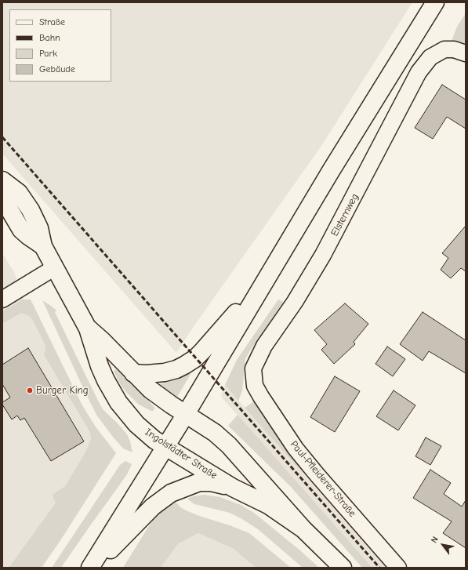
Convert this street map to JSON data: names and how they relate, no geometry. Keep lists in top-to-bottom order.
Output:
{
  "streets": {
    "street": ["Elsternweg", "Ingolstädter Straße", "Paul-Pfleiderer-Straße"]
  },
  "crossings": [
    ["Elsternweg", "Paul-Pfleiderer-Straße"]
  ],
  "places": ["Burger King"],
  "legend": [
    "Straße",
    "Bahn",
    "Park",
    "Gebäude"
  ],
  "north": "top left"
}
